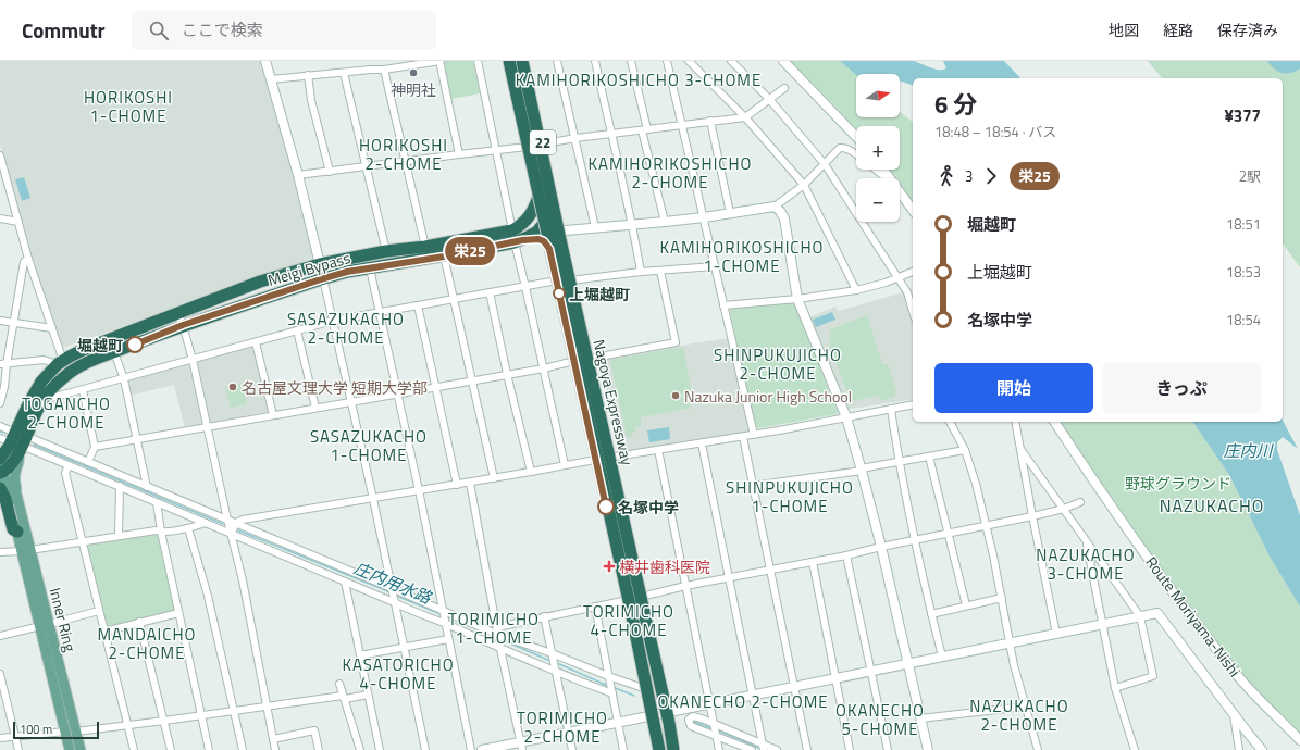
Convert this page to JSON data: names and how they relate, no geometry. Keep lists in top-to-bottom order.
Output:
{
  "streets": {
    "highway": ["22", "Meigi Bypass", "Nagoya Expressway"],
    "main road": ["Inner Ring"],
    "street": ["Route Moriyama-Nishi"]
  },
  "crossings": [
    ["22", "Meigi Bypass"],
    ["22", "Nagoya Expressway"]
  ],
  "districts": [
    "KAMIHORIKOSHICHO 3-CHOME",
    "HORIKOSHI 1-CHOME",
    "HORIKOSHI 2-CHOME",
    "KAMIHORIKOSHICHO 2-CHOME",
    "KAMIHORIKOSHICHO 1-CHOME",
    "SASAZUKACHO 2-CHOME",
    "SHINPUKUJICHO 2-CHOME",
    "TOGANCHO 2-CHOME",
    "SASAZUKACHO 1-CHOME",
    "SHINPUKUJICHO 1-CHOME",
    "NAZUKACHO",
    "NAZUKACHO 3-CHOME",
    "TORIMICHO 4-CHOME",
    "TORIMICHO 1-CHOME",
    "MANDAICHO 2-CHOME",
    "KASATORICHO 4-CHOME",
    "OKANECHO 2-CHOME",
    "NAZUKACHO 2-CHOME",
    "OKANECHO 5-CHOME",
    "TORIMICHO 2-CHOME"
  ],
  "water": ["庄内川", "庄内用水路"],
  "parks": ["野球グラウンド"],
  "places": {
    "other": [
      "神明社",
      "上堀越町",
      "堀越町",
      "名古屋文理大学 短期大学部",
      "Nazuka Junior High School",
      "名塚中学"
    ],
    "health": ["横井歯科医院"]
  },
  "lines": ["bus line 栄25"],
  "scale_bar": "100 m",
  "north": "right",
  "page": {
    "header": "Commutr",
    "search": "ここで検索",
    "nav": ["地図", "経路", "保存済み"],
    "on_map": "栄25",
    "map_buttons": ["+", "−"],
    "heading": ["6 分", "18:48 – 18:54 · バス", "¥377"],
    "legs": ["3", "栄25", "2駅"],
    "list": [
      {
        "name": "堀越町",
        "value": "18:51"
      },
      {
        "name": "上堀越町",
        "value": "18:53"
      },
      {
        "name": "名塚中学",
        "value": "18:54"
      }
    ],
    "buttons": ["開始", "きっぷ"],
    "scale": "100 m"
  }
}
